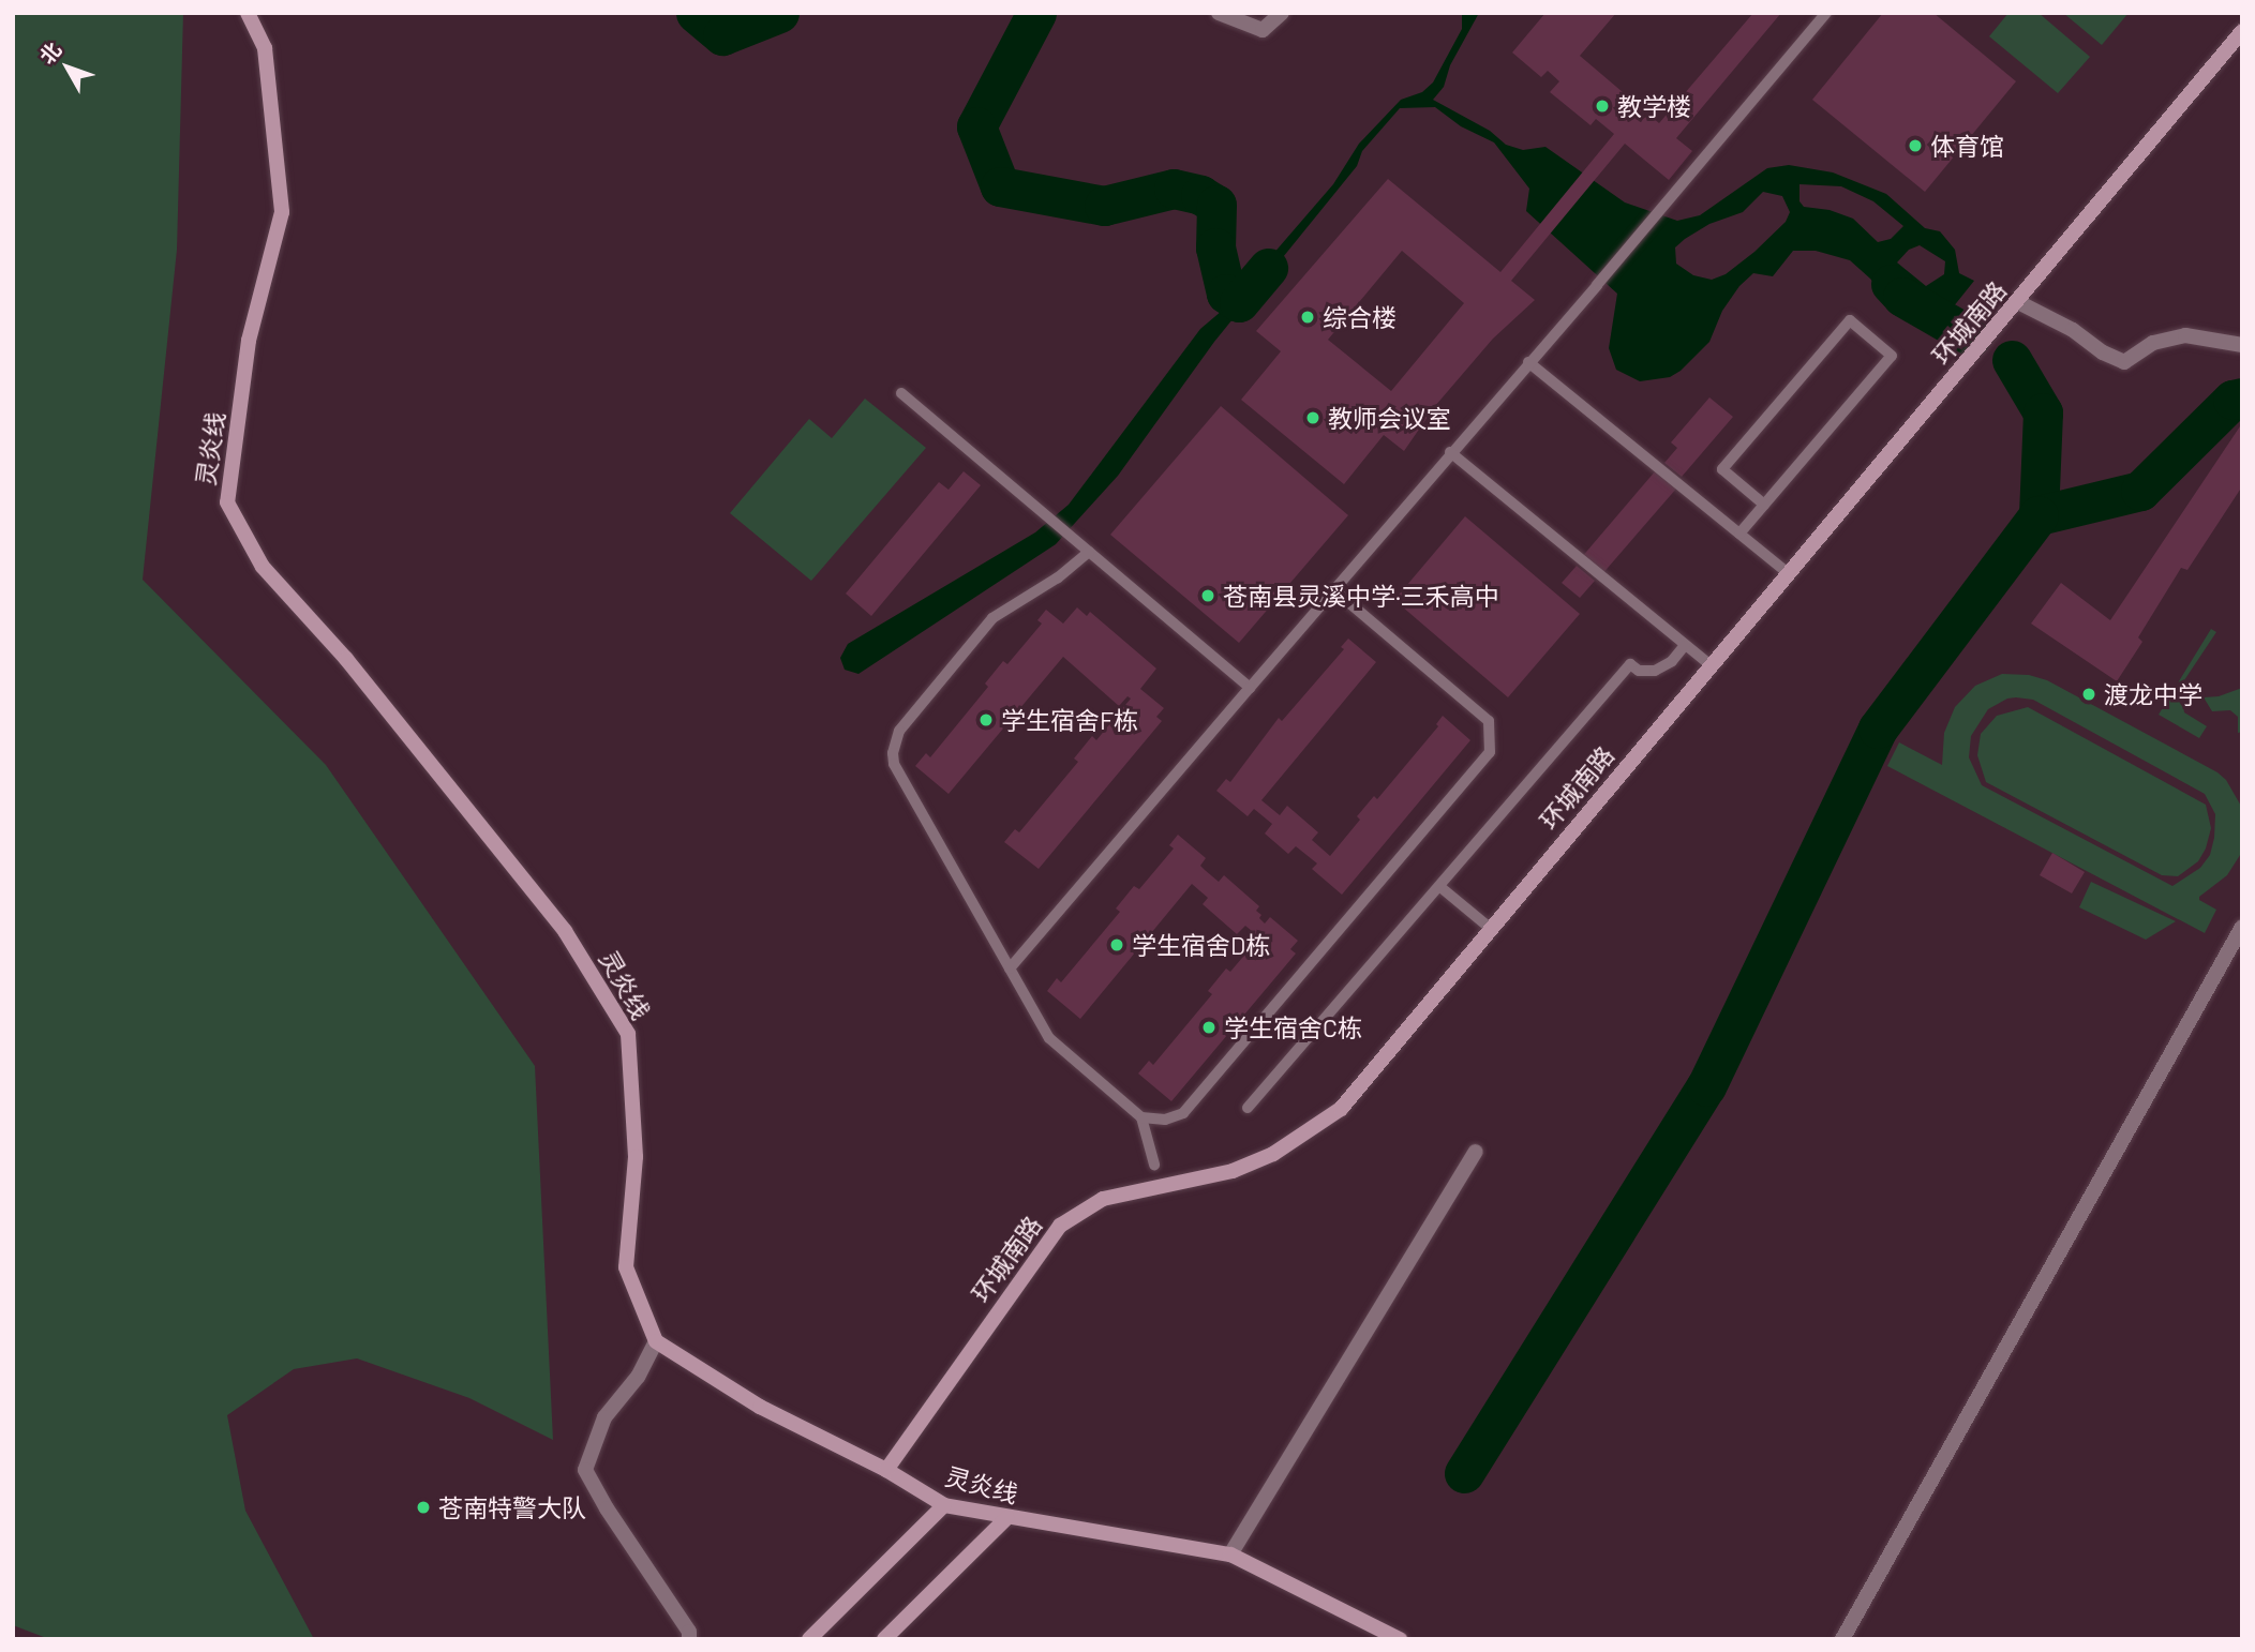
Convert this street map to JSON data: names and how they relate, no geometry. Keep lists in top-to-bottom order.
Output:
{
  "streets": {
    "main road": ["环城南路", "灵炎线"]
  },
  "crossings": [
    ["环城南路", "灵炎线"]
  ],
  "places": [
    "教学楼",
    "体育馆",
    "综合楼",
    "教师会议室",
    "苍南县灵溪中学·三禾高中",
    "渡龙中学",
    "学生宿舍F栋",
    "学生宿舍D栋",
    "学生宿舍C栋",
    "苍南特警大队"
  ],
  "north": "top left"
}
